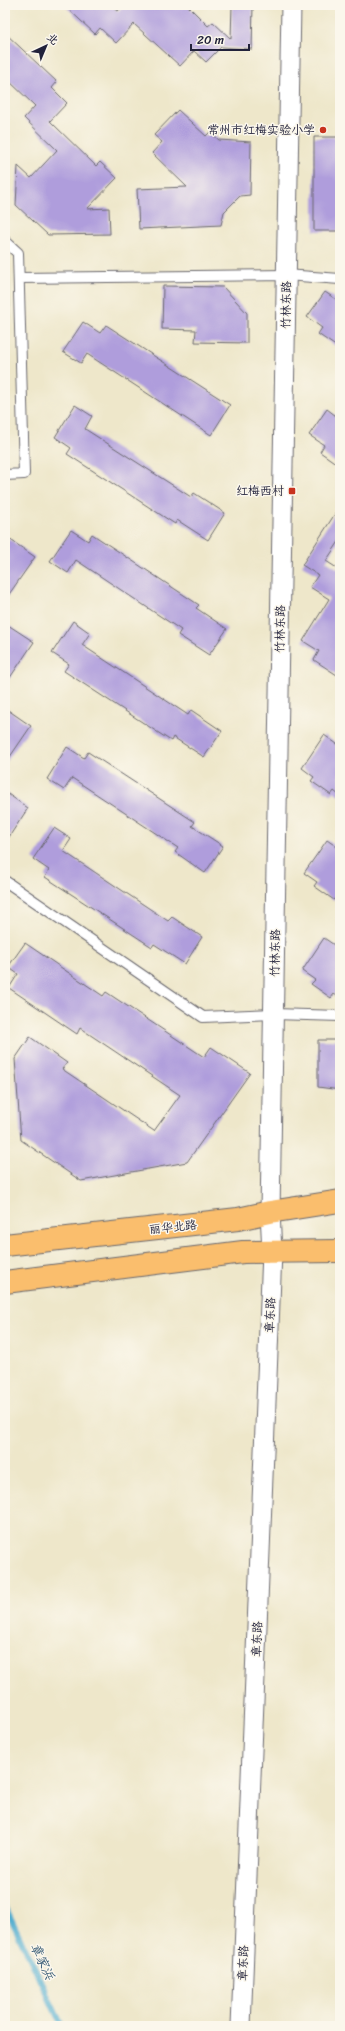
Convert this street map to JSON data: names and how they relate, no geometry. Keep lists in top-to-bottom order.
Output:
{
  "streets": {
    "main road": ["丽华北路"],
    "street": ["竹林东路", "章东路"]
  },
  "crossings": [
    ["竹林东路", "丽华北路"],
    ["竹林东路", "章东路"]
  ],
  "water": ["章家浜"],
  "places": {
    "other": ["常州市红梅实验小学"],
    "transit": ["红梅西村"]
  },
  "scale_bar": "20 m",
  "north": "top right"
}
